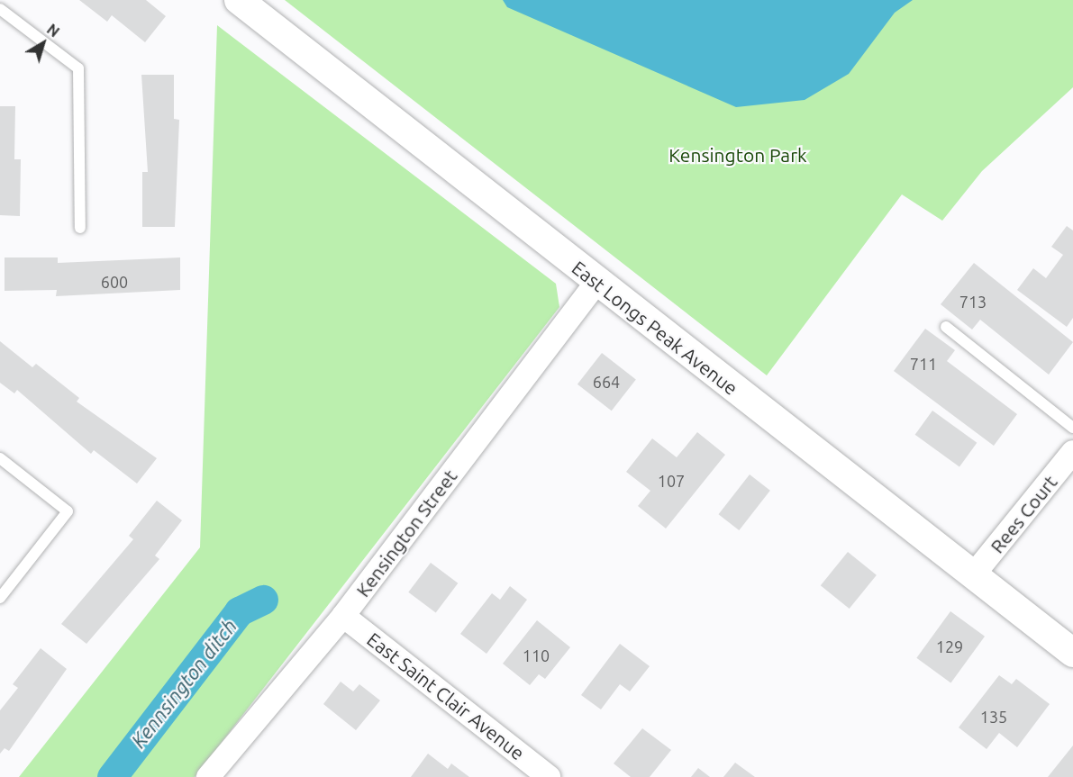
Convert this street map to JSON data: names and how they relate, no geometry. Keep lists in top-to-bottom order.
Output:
{
  "streets": {
    "street": [
      "East Longs Peak Avenue",
      "Rees Court",
      "Kensington Street",
      "East Saint Clair Avenue"
    ]
  },
  "crossings": [
    ["East Longs Peak Avenue", "Rees Court"],
    ["East Longs Peak Avenue", "Kensington Street"],
    ["Kensington Street", "East Saint Clair Avenue"]
  ],
  "water": ["Kennsington ditch"],
  "parks": ["Kensington Park"],
  "house_numbers": [
    "600",
    "713",
    "711",
    "664",
    "107",
    "129",
    "110",
    "135"
  ],
  "north": "top right"
}
